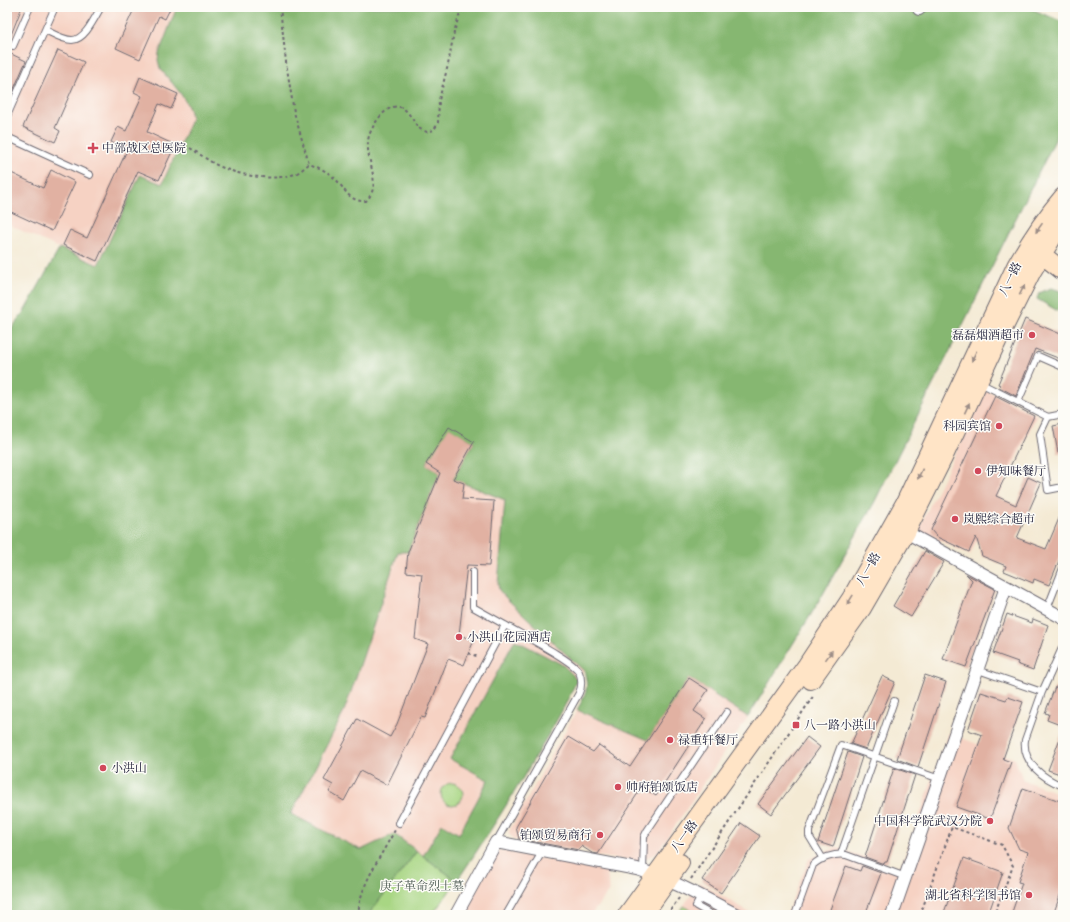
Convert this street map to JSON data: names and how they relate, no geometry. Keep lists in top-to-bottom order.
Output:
{
  "streets": {
    "main road": ["八一路"]
  },
  "parks": ["庚子革命烈士墓"],
  "places": {
    "health": ["中部战区总医院"],
    "other": [
      "磊磊烟酒超市",
      "科园宾馆",
      "伊知味餐厅",
      "岚熙综合超市",
      "小洪山花园酒店",
      "禄重轩餐厅",
      "小洪山",
      "帅府铂颂饭店",
      "中国科学院武汉分院",
      "铂颂贸易商行",
      "湖北省科学图书馆"
    ],
    "transit": ["八一路小洪山"]
  }
}
